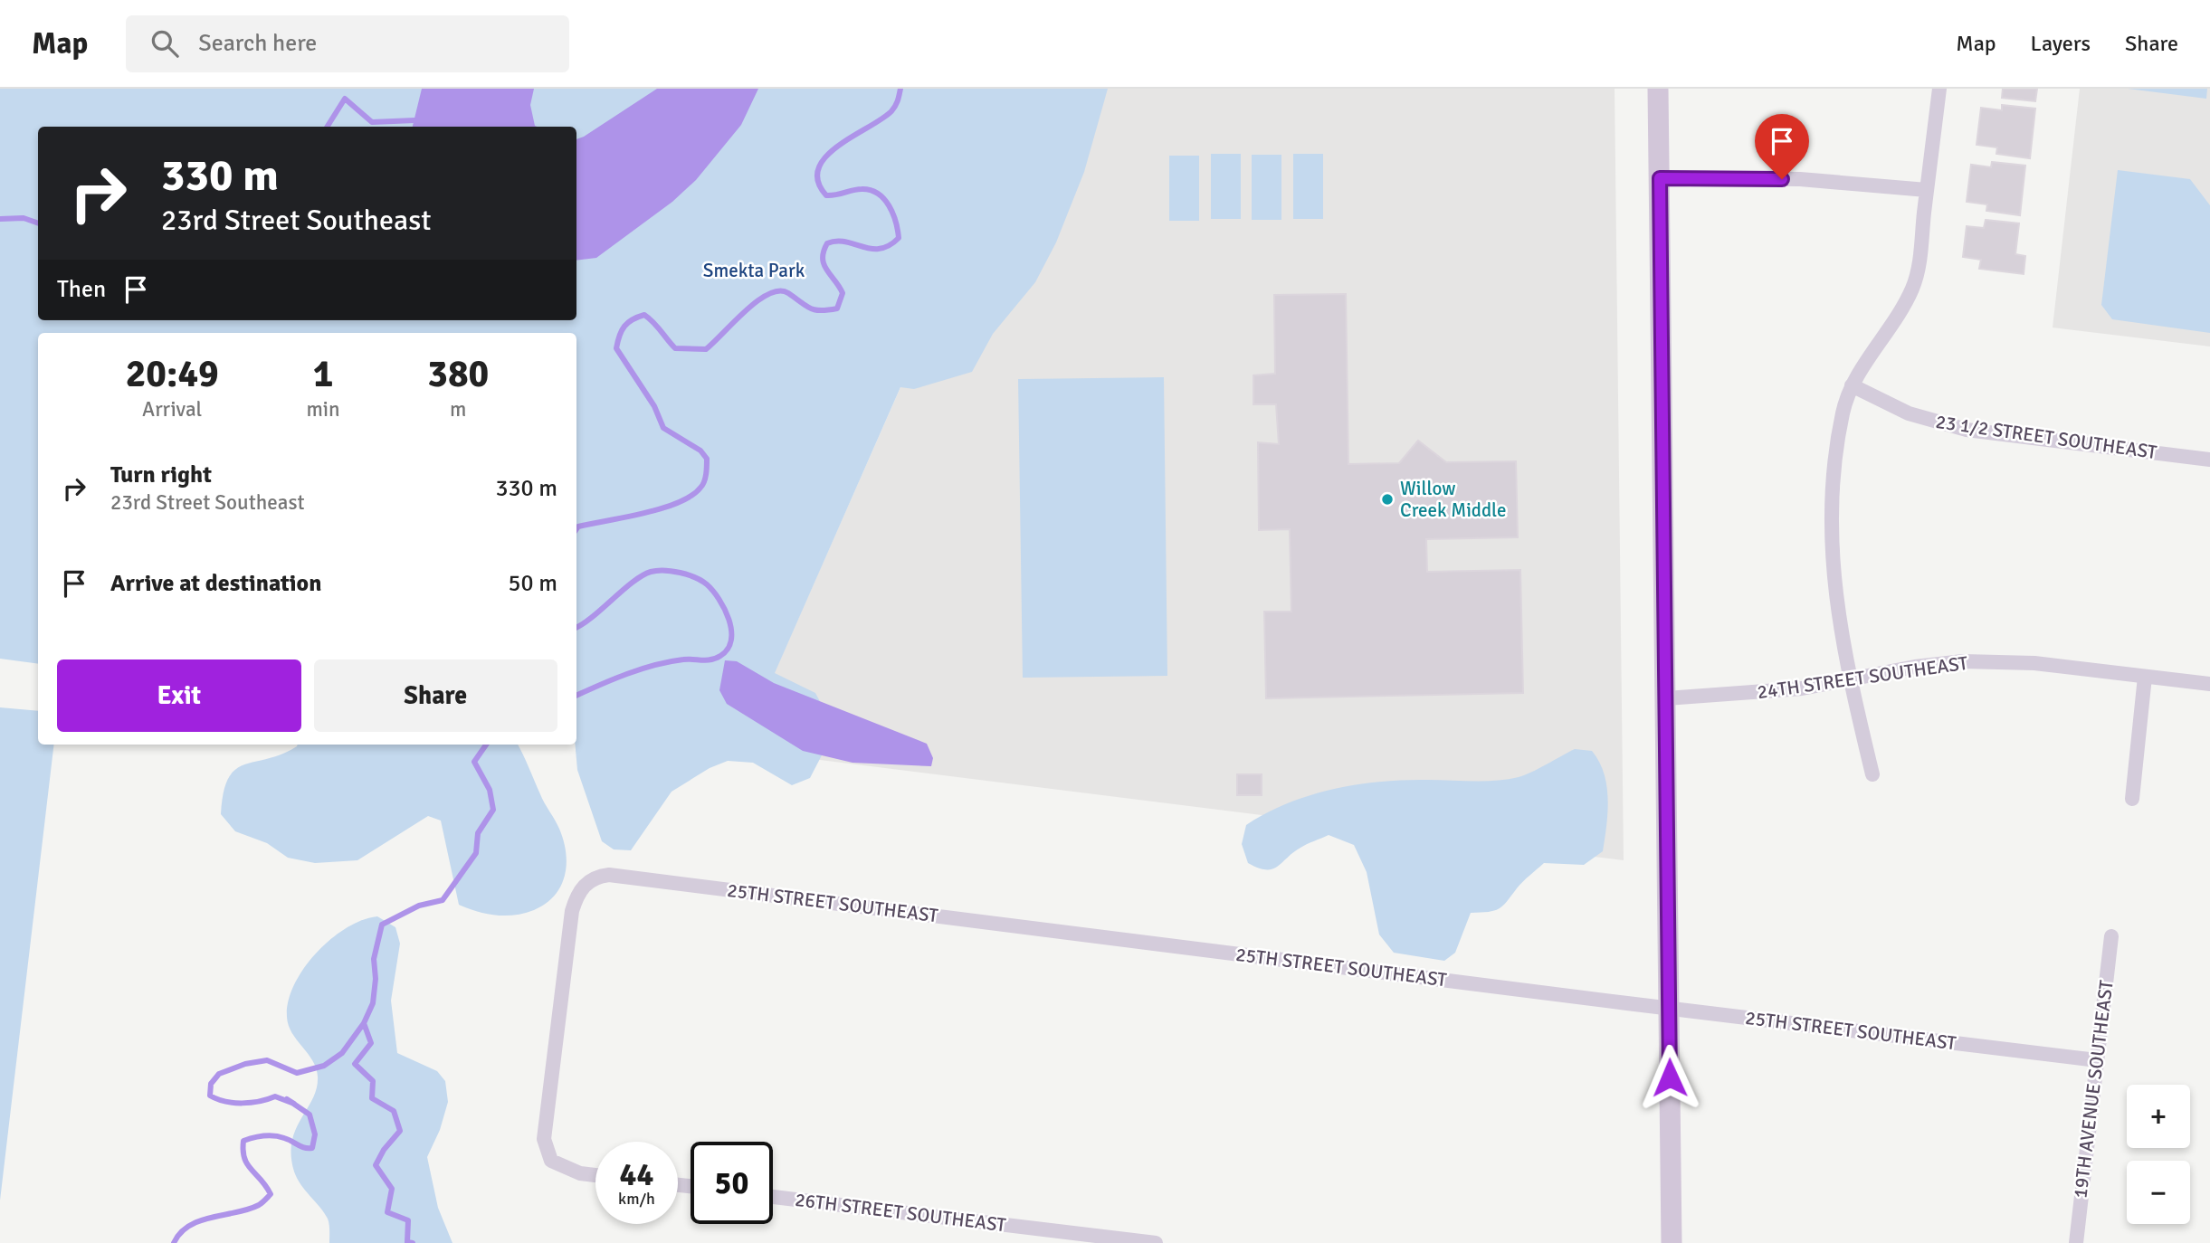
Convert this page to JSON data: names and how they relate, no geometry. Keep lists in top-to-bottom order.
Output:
{
  "streets": {
    "street": [
      "23 1/2 STREET SOUTHEAST",
      "24TH STREET SOUTHEAST",
      "25TH STREET SOUTHEAST",
      "19TH AVENUE SOUTHEAST",
      "26TH STREET SOUTHEAST"
    ]
  },
  "crossings": [
    ["25TH STREET SOUTHEAST", "19TH AVENUE SOUTHEAST"]
  ],
  "parks": ["Smekta Park"],
  "places": ["Willow Creek Middle"],
  "page": {
    "header": "Map",
    "search": "Search here",
    "nav": ["Map", "Layers", "Share"],
    "turn": ["330 m", "23rd Street Southeast"],
    "then": "Then",
    "eta": [
      "20:49",
      "Arrival",
      "1",
      "min",
      "380",
      "m"
    ],
    "list": [
      {
        "name": "Turn right",
        "note": "23rd Street Southeast",
        "value": "330 m"
      },
      {
        "name": "Arrive at destination",
        "value": "50 m"
      }
    ],
    "buttons": ["Exit", "Share"],
    "map_buttons": ["+", "−"],
    "speed": "44 km/h",
    "limit": "50"
  }
}
